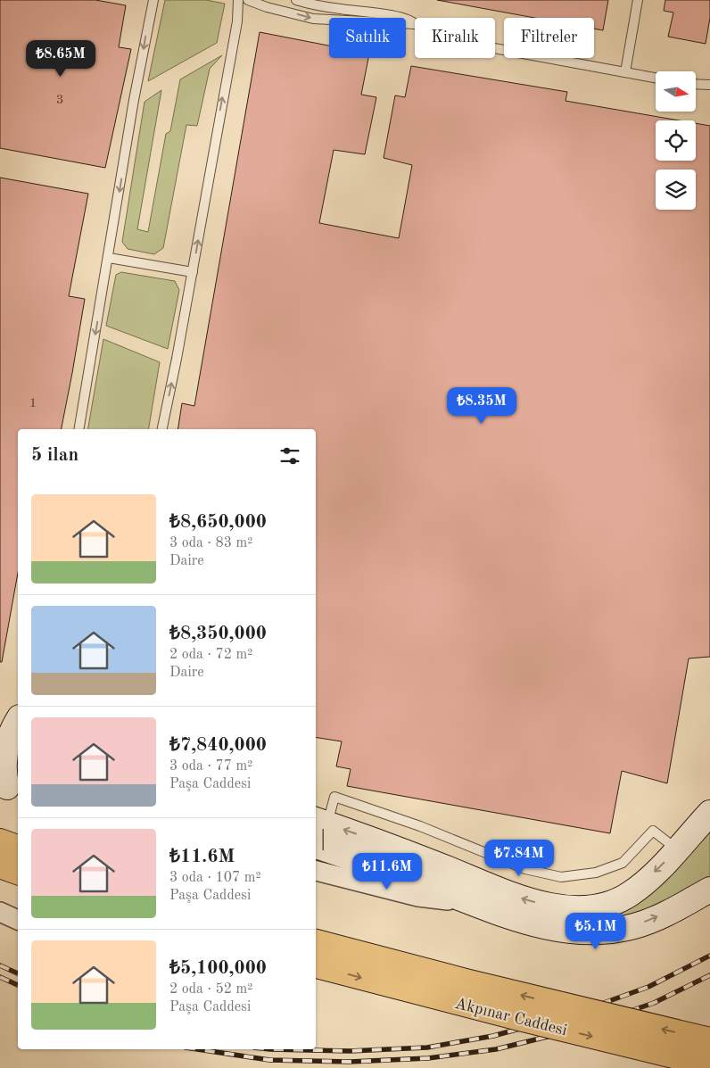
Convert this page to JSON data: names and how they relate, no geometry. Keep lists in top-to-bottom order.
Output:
{
  "streets": {
    "main road": ["Akpınar Caddesi"]
  },
  "house_numbers": ["3", "1"],
  "north": "right",
  "page": {
    "chip": ["Satılık", "Kiralık", "Filtreler"],
    "price": [
      "₺8.65M",
      "₺8.35M",
      "₺7.84M",
      "₺11.6M",
      "₺5.1M"
    ],
    "heading": "5 ilan",
    "list": [
      {
        "name": "₺8,650,000",
        "note": "3 oda · 83 m² · Daire"
      },
      {
        "name": "₺8,350,000",
        "note": "2 oda · 72 m² · Daire"
      },
      {
        "name": "₺7,840,000",
        "note": "3 oda · 77 m² · Paşa Caddesi"
      },
      {
        "name": "₺11.6M",
        "note": "3 oda · 107 m² · Paşa Caddesi"
      },
      {
        "name": "₺5,100,000",
        "note": "2 oda · 52 m² · Paşa Caddesi"
      }
    ]
  }
}
